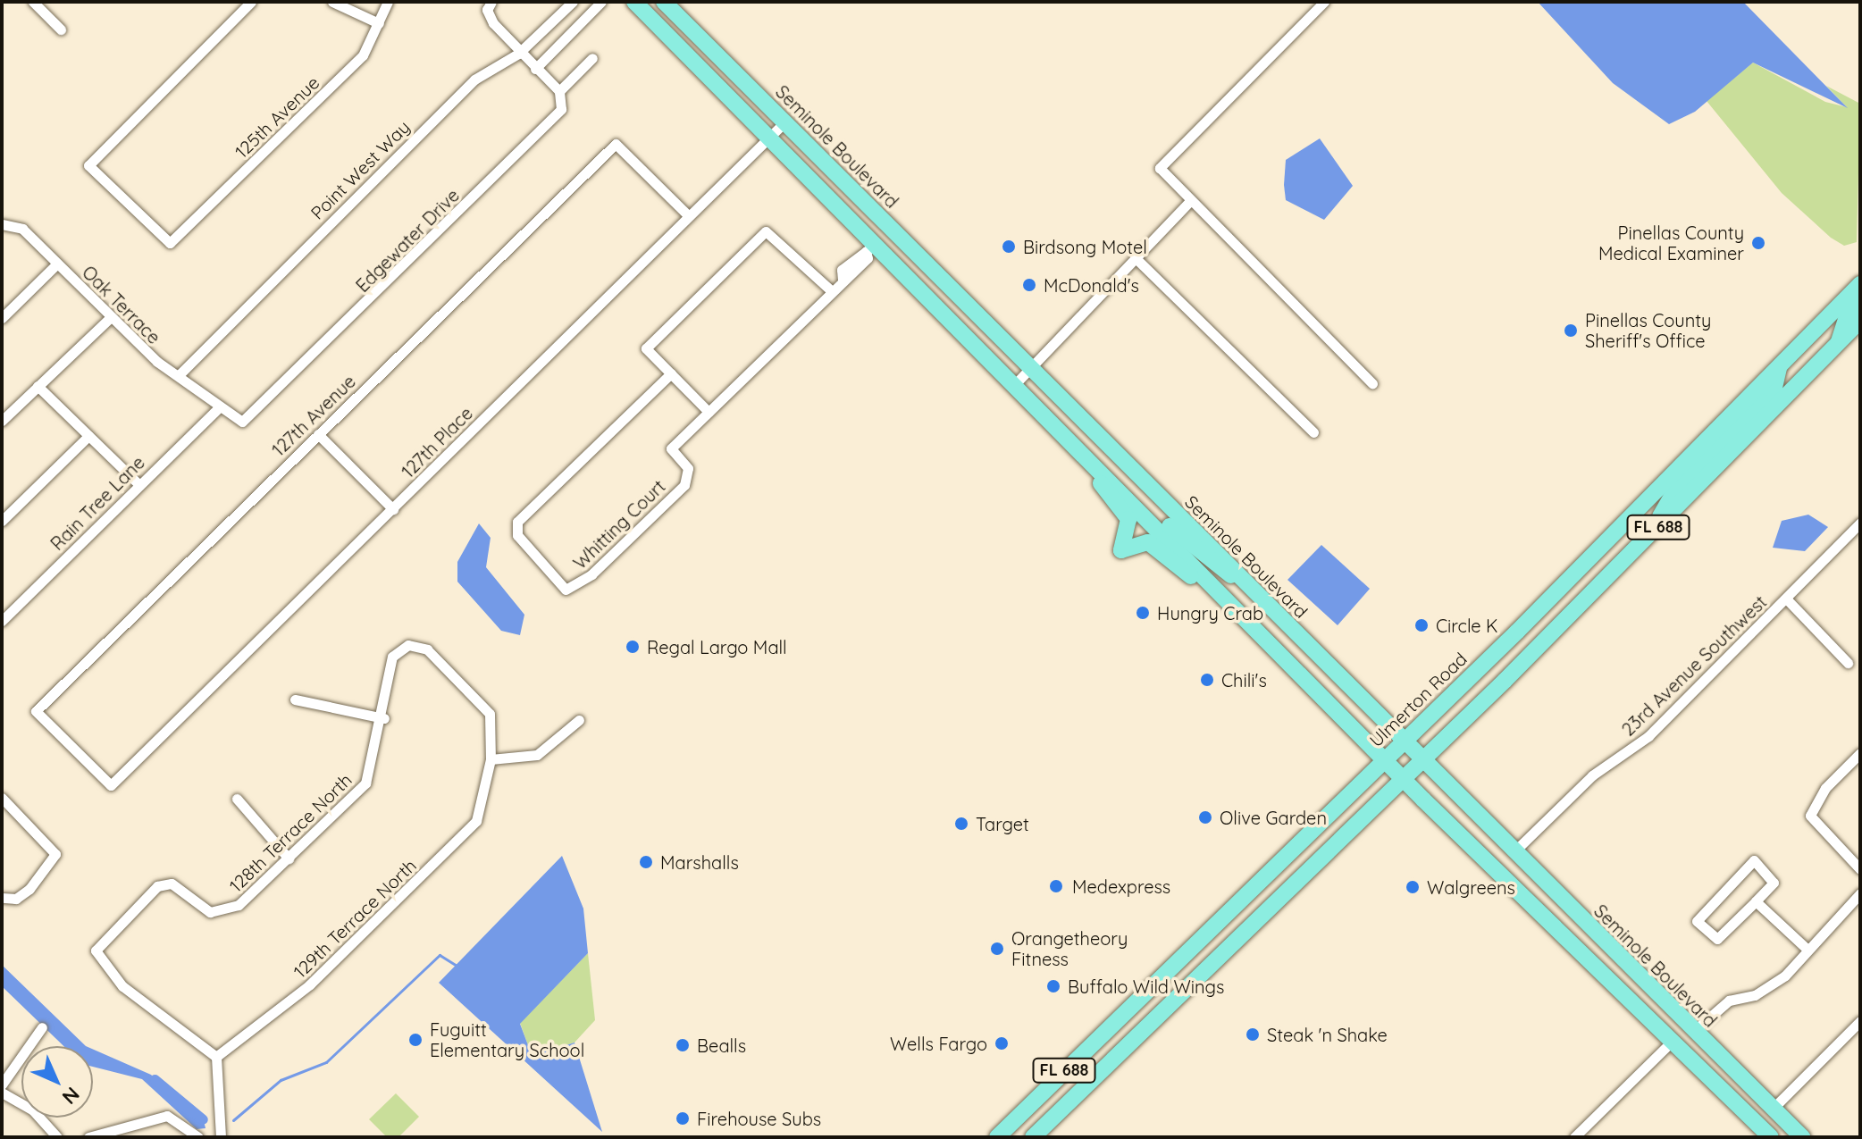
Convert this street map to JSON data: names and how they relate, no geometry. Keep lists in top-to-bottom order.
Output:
{
  "streets": {
    "main road": ["Seminole Boulevard", "FL 688", "Ulmerton Road"],
    "street": [
      "125th Avenue",
      "Point West Way",
      "Edgewater Drive",
      "Oak Terrace",
      "127th Avenue",
      "127th Place",
      "Rain Tree Lane",
      "Whitting Court",
      "23rd Avenue Southwest",
      "128th Terrace North",
      "129th Terrace North"
    ]
  },
  "crossings": [
    ["Seminole Boulevard", "127th Place"],
    ["Seminole Boulevard", "FL 688"],
    ["Seminole Boulevard", "23rd Avenue Southwest"],
    ["Seminole Boulevard", "Ulmerton Road"],
    ["Point West Way", "Oak Terrace"],
    ["Edgewater Drive", "Oak Terrace"],
    ["Edgewater Drive", "Rain Tree Lane"],
    ["Oak Terrace", "Rain Tree Lane"],
    ["127th Avenue", "127th Place"],
    ["128th Terrace North", "129th Terrace North"]
  ],
  "places": [
    "Pinellas County Medical Examiner",
    "Birdsong Motel",
    "McDonald's",
    "Pinellas County Sheriff's Office",
    "Hungry Crab",
    "Circle K",
    "Regal Largo Mall",
    "Chili's",
    "Olive Garden",
    "Target",
    "Marshalls",
    "Medexpress",
    "Walgreens",
    "Orangetheory Fitness",
    "Buffalo Wild Wings",
    "Steak 'n Shake",
    "Fuguitt Elementary School",
    "Wells Fargo",
    "Bealls",
    "Firehouse Subs"
  ],
  "north": "bottom right"
}
